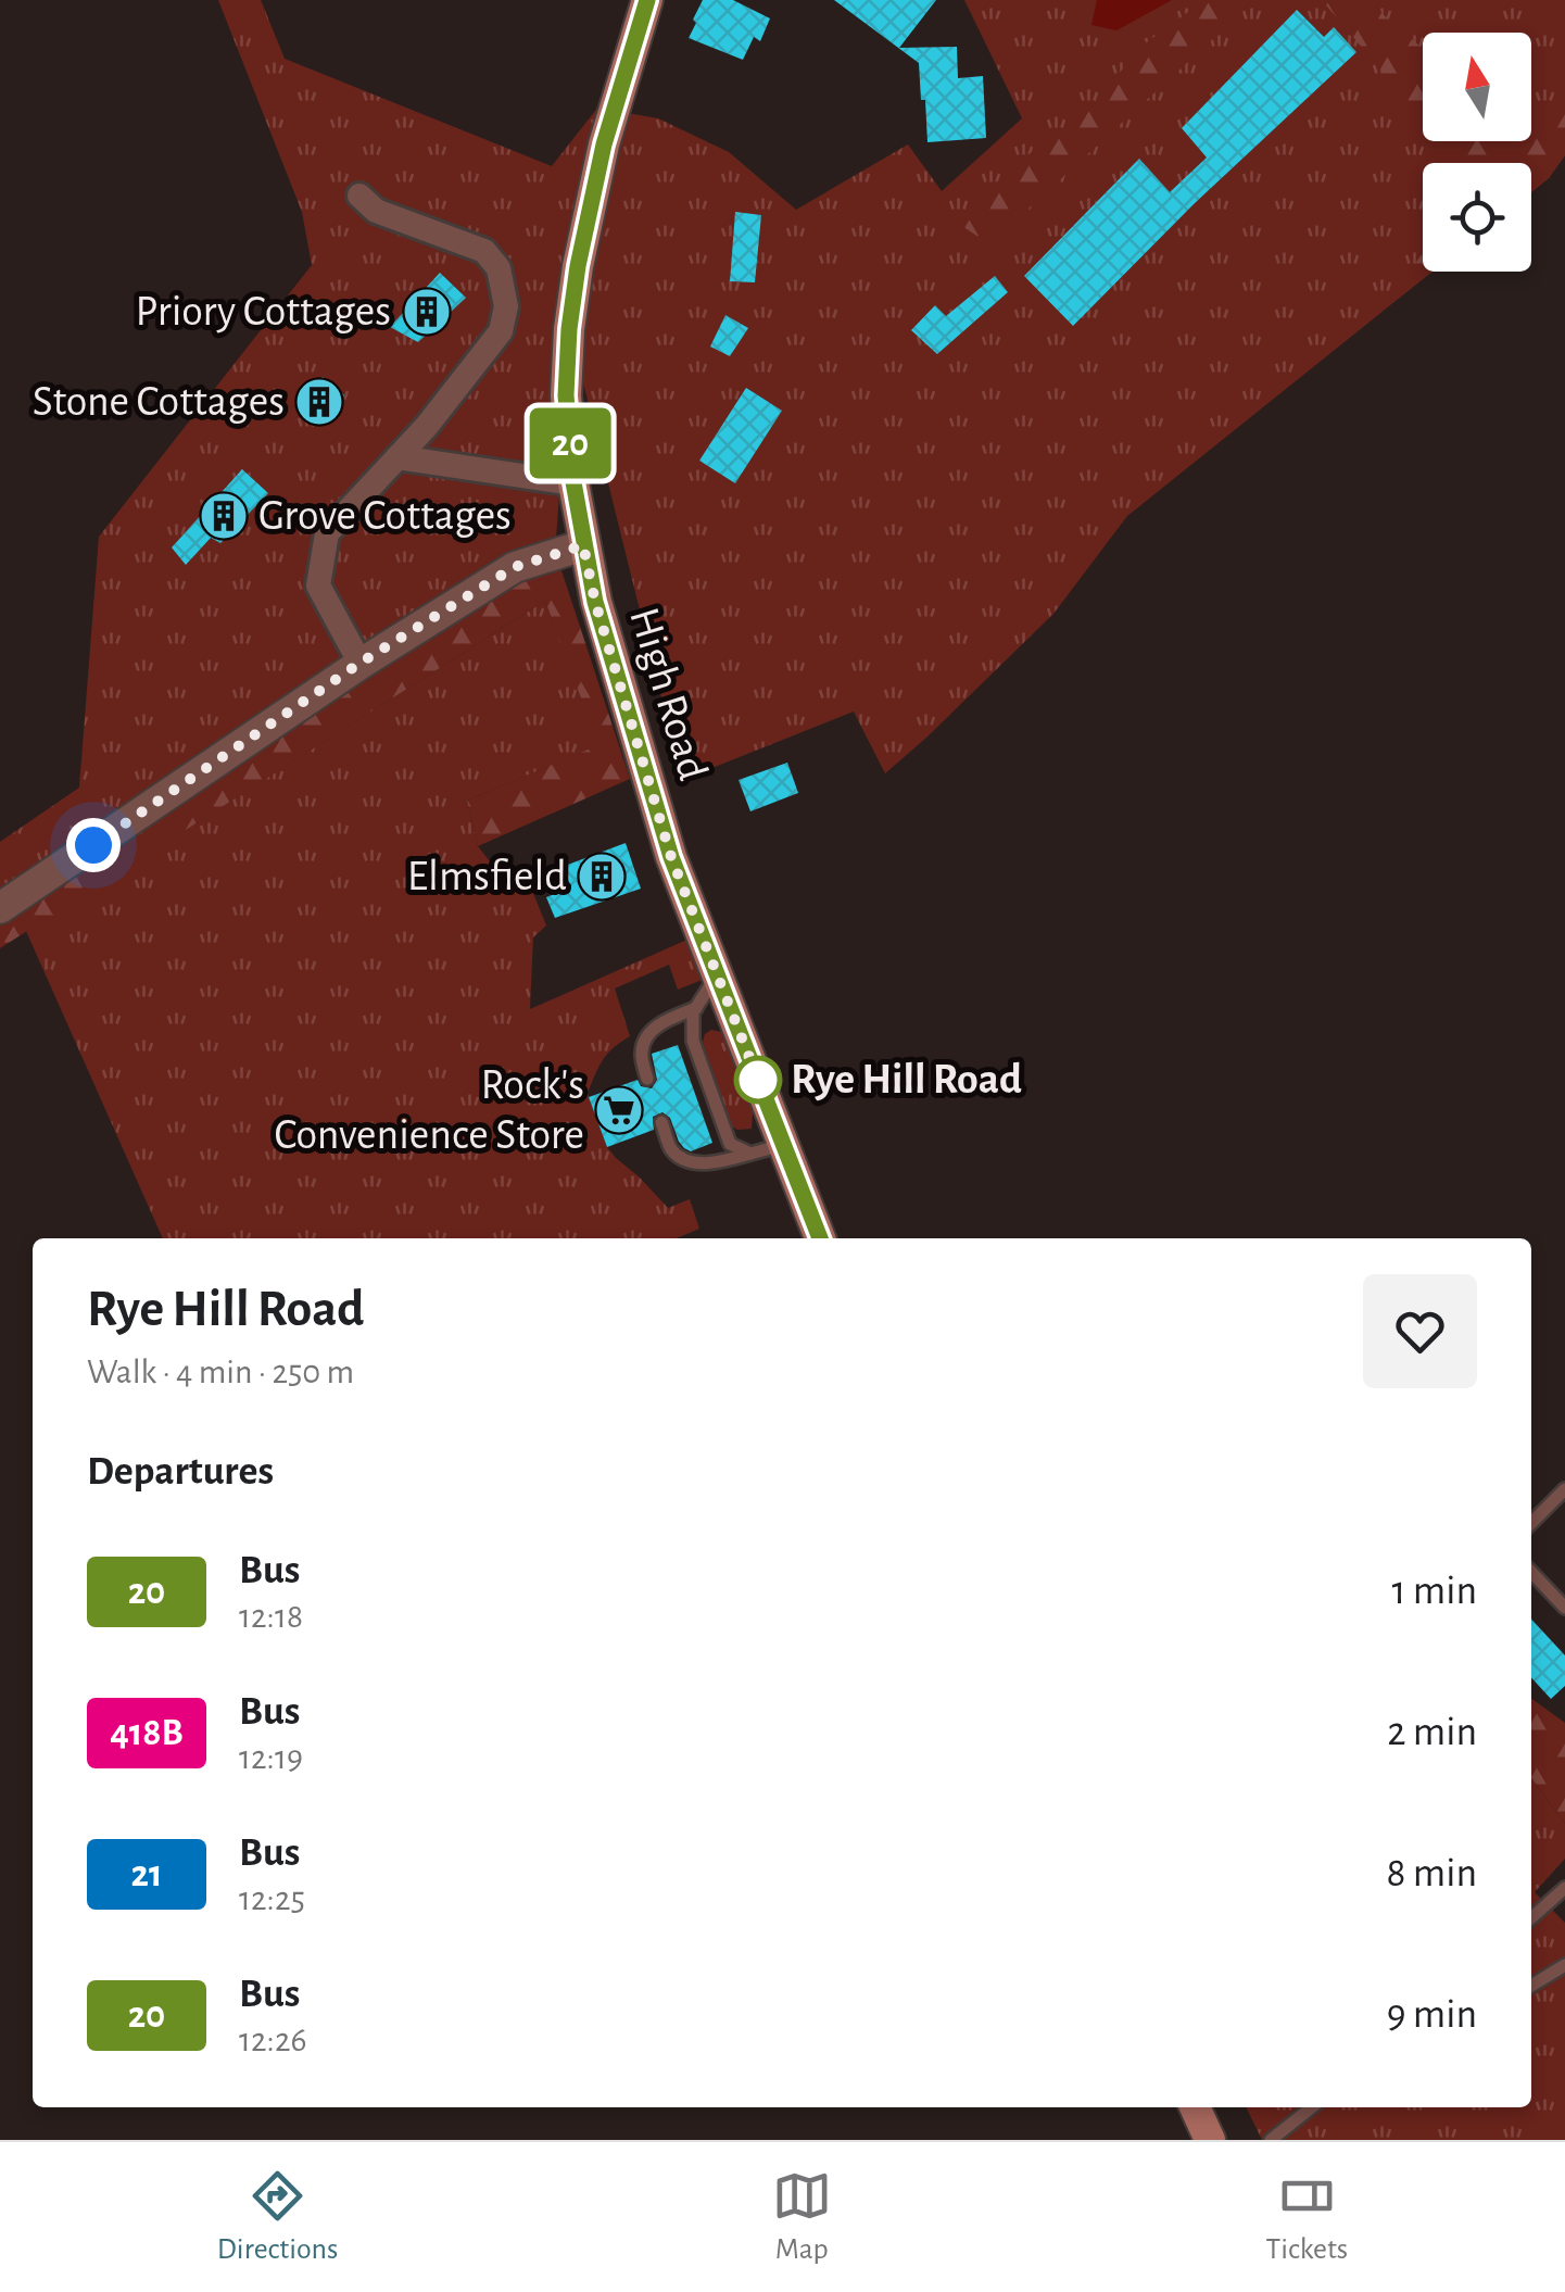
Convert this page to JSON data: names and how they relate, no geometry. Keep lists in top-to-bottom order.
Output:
{
  "streets": {
    "main road": ["High Road"]
  },
  "places": {
    "building": [
      "Priory Cottages",
      "Stone Cottages",
      "Grove Cottages",
      "Elmsfield"
    ],
    "other": ["Rye Hill Road"],
    "supermarket": ["Rock's Convenience Store"]
  },
  "lines": ["bus line 20"],
  "north": "top",
  "page": {
    "on_map": "20",
    "heading": [
      ["Rye Hill Road", "Walk · 4 min · 250 m"],
      "Departures"
    ],
    "list": [
      {
        "mark": "20",
        "name": "Bus",
        "note": "12:18",
        "value": "1 min"
      },
      {
        "mark": "418B",
        "name": "Bus",
        "note": "12:19",
        "value": "2 min"
      },
      {
        "mark": "21",
        "name": "Bus",
        "note": "12:25",
        "value": "8 min"
      },
      {
        "mark": "20",
        "name": "Bus",
        "note": "12:26",
        "value": "9 min"
      }
    ],
    "tabs": ["Directions", "Map", "Tickets"]
  }
}
